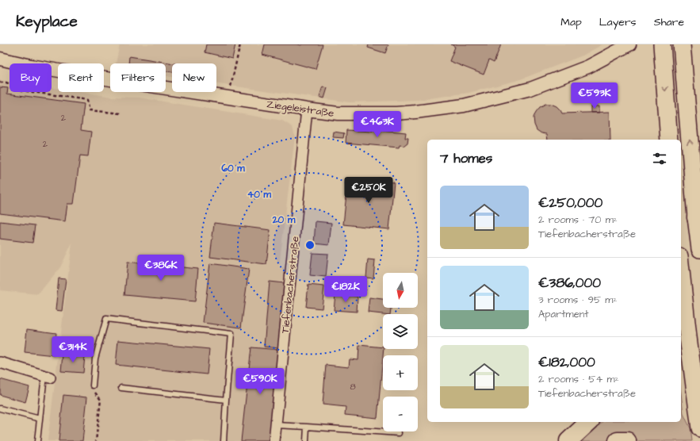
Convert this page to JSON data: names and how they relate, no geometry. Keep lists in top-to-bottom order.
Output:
{
  "streets": {
    "street": ["Ziegeleistraße", "Tiefenbacherstraße"]
  },
  "crossings": [
    ["Ziegeleistraße", "Tiefenbacherstraße"]
  ],
  "house_numbers": ["2", "2", "8"],
  "north": "bottom",
  "page": {
    "header": "Keyplace",
    "nav": ["Map", "Layers", "Share"],
    "chip": [
      "Buy",
      "Rent",
      "Filters",
      "New"
    ],
    "price": [
      "€593K",
      "€463K",
      "€250K",
      "€386K",
      "€182K",
      "€314K",
      "€590K"
    ],
    "heading": "7 homes",
    "list": [
      {
        "name": "€250,000",
        "note": "2 rooms · 70 m² · Tiefenbacherstraße"
      },
      {
        "name": "€386,000",
        "note": "3 rooms · 95 m² · Apartment"
      },
      {
        "name": "€182,000",
        "note": "2 rooms · 54 m² · Tiefenbacherstraße"
      }
    ],
    "map_buttons": ["+", "−"]
  },
  "rings": ["60 m", "40 m", "20 m"]
}
